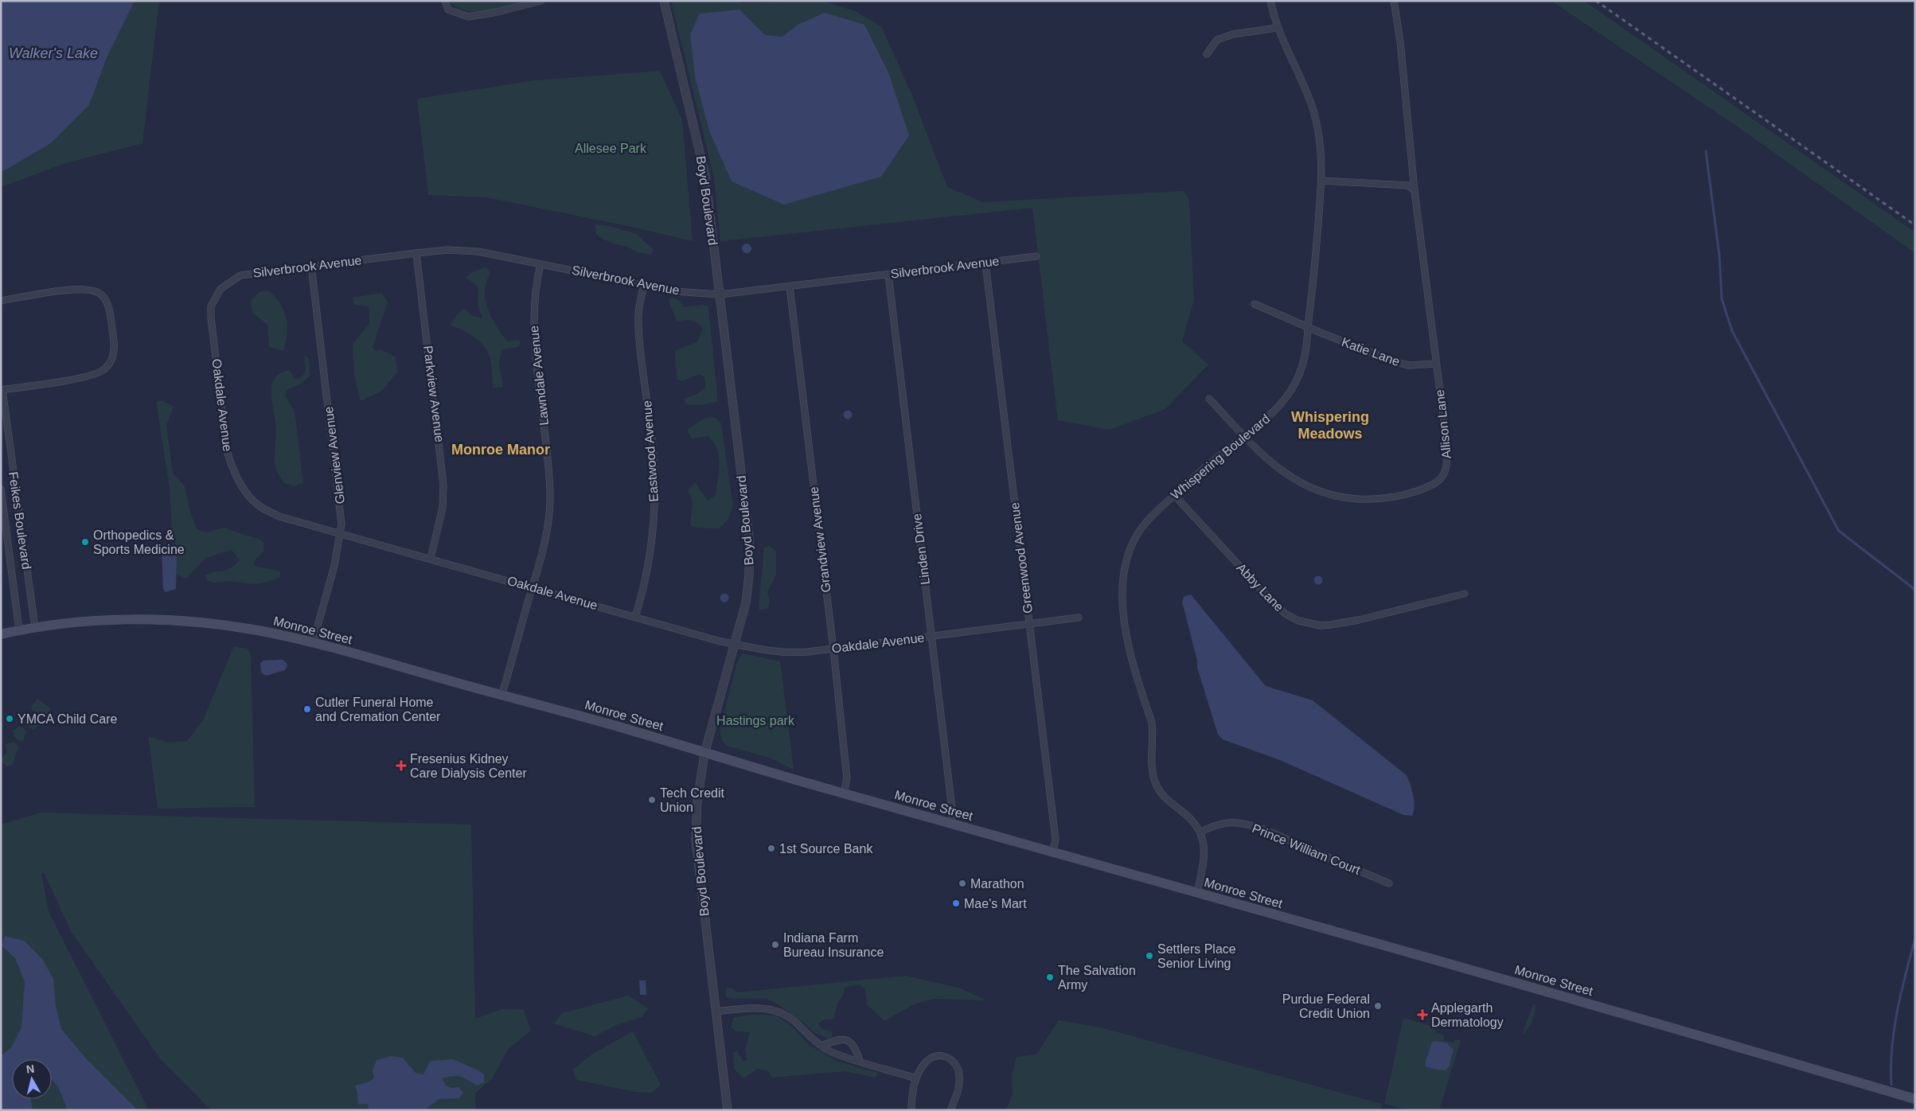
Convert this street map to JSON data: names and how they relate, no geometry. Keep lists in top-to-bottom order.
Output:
{
  "streets": {
    "main road": ["Monroe Street"],
    "street": [
      "Boyd Boulevard",
      "Silverbrook Avenue",
      "Katie Lane",
      "Lawndale Avenue",
      "Parkview Avenue",
      "Oakdale Avenue",
      "Allison Lane",
      "Eastwood Avenue",
      "Glenview Avenue",
      "Whispering Boulevard",
      "Feikes Boulevard",
      "Grandview Avenue",
      "Linden Drive",
      "Greenwood Avenue",
      "Abby Lane",
      "Prince William Court"
    ]
  },
  "crossings": [
    ["Boyd Boulevard", "Silverbrook Avenue"],
    ["Boyd Boulevard", "Oakdale Avenue"],
    ["Boyd Boulevard", "Monroe Street"],
    ["Silverbrook Avenue", "Lawndale Avenue"],
    ["Silverbrook Avenue", "Parkview Avenue"],
    ["Silverbrook Avenue", "Oakdale Avenue"],
    ["Silverbrook Avenue", "Eastwood Avenue"],
    ["Silverbrook Avenue", "Glenview Avenue"],
    ["Silverbrook Avenue", "Grandview Avenue"],
    ["Silverbrook Avenue", "Linden Drive"],
    ["Silverbrook Avenue", "Greenwood Avenue"],
    ["Katie Lane", "Allison Lane"],
    ["Katie Lane", "Whispering Boulevard"],
    ["Lawndale Avenue", "Oakdale Avenue"],
    ["Lawndale Avenue", "Monroe Street"],
    ["Parkview Avenue", "Oakdale Avenue"],
    ["Oakdale Avenue", "Eastwood Avenue"],
    ["Oakdale Avenue", "Glenview Avenue"],
    ["Oakdale Avenue", "Grandview Avenue"],
    ["Oakdale Avenue", "Linden Drive"],
    ["Oakdale Avenue", "Greenwood Avenue"],
    ["Allison Lane", "Whispering Boulevard"],
    ["Glenview Avenue", "Monroe Street"],
    ["Whispering Boulevard", "Abby Lane"],
    ["Whispering Boulevard", "Monroe Street"],
    ["Whispering Boulevard", "Prince William Court"],
    ["Feikes Boulevard", "Monroe Street"],
    ["Grandview Avenue", "Monroe Street"],
    ["Linden Drive", "Monroe Street"],
    ["Greenwood Avenue", "Monroe Street"]
  ],
  "districts": ["Whispering Meadows", "Monroe Manor"],
  "water": ["Walker's Lake"],
  "parks": ["Allesee Park", "Hastings park"],
  "places": {
    "other": [
      "Orthopedics & Sports Medicine",
      "Cutler Funeral Home and Cremation Center",
      "YMCA Child Care",
      "Tech Credit Union",
      "1st Source Bank",
      "Marathon",
      "Mae's Mart",
      "Indiana Farm Bureau Insurance",
      "Settlers Place Senior Living",
      "The Salvation Army",
      "Purdue Federal Credit Union"
    ],
    "health": ["Fresenius Kidney Care Dialysis Center", "Applegarth Dermatology"]
  },
  "north": "top"
}
